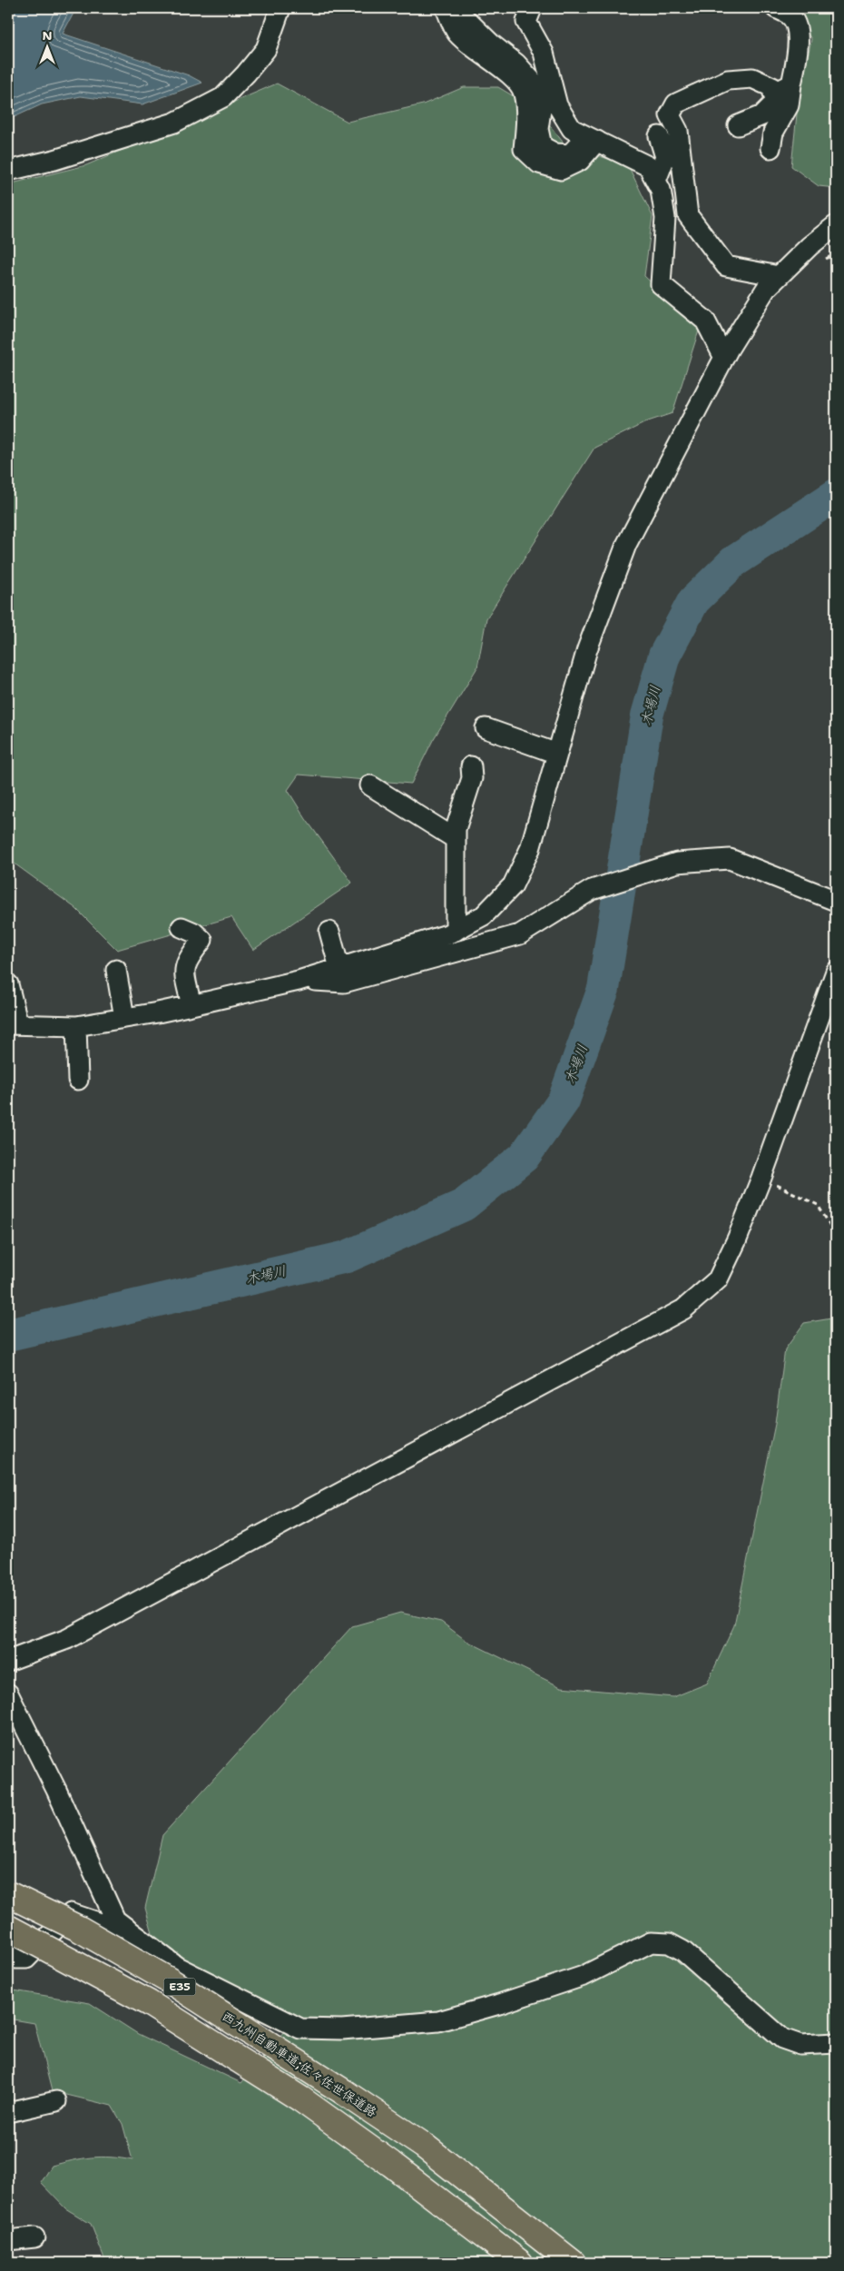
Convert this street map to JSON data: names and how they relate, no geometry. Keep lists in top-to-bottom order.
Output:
{
  "streets": {
    "highway": ["E35", "西九州自動車道;佐々佐世保道路"]
  },
  "water": ["木場川"],
  "north": "top"
}
